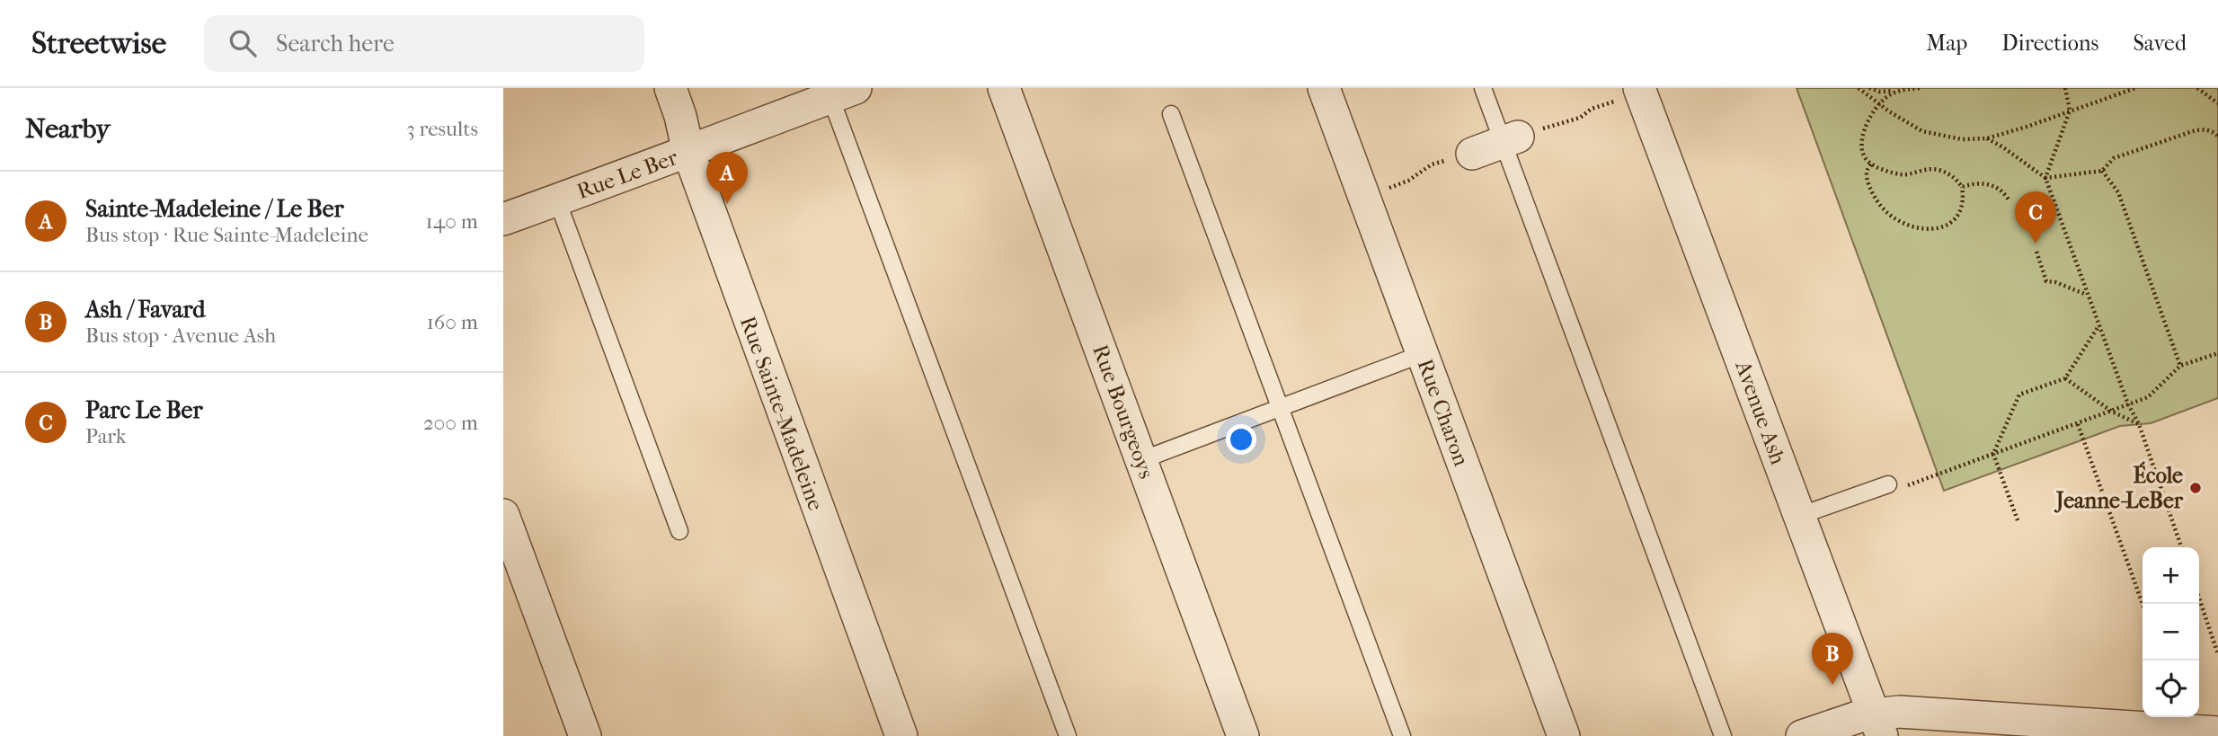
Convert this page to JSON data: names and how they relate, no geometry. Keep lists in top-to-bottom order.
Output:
{
  "streets": {
    "street": [
      "Rue Le Ber",
      "Rue Bourgeoys",
      "Rue Charon",
      "Avenue Ash",
      "Rue Sainte-Madeleine"
    ]
  },
  "crossings": [
    ["Rue Le Ber", "Rue Sainte-Madeleine"]
  ],
  "places": ["École Jeanne-LeBer"],
  "page": {
    "header": "Streetwise",
    "search": "Search here",
    "nav": ["Map", "Directions", "Saved"],
    "heading": ["Nearby", "3 results"],
    "pins": ["A", "C", "B"],
    "list": [
      {
        "mark": "A",
        "name": "Sainte-Madeleine / Le Ber",
        "note": "Bus stop · Rue Sainte-Madeleine",
        "value": "140 m"
      },
      {
        "mark": "B",
        "name": "Ash / Favard",
        "note": "Bus stop · Avenue Ash",
        "value": "160 m"
      },
      {
        "mark": "C",
        "name": "Parc Le Ber",
        "note": "Park",
        "value": "200 m"
      }
    ],
    "map_buttons": ["+", "−"]
  }
}
